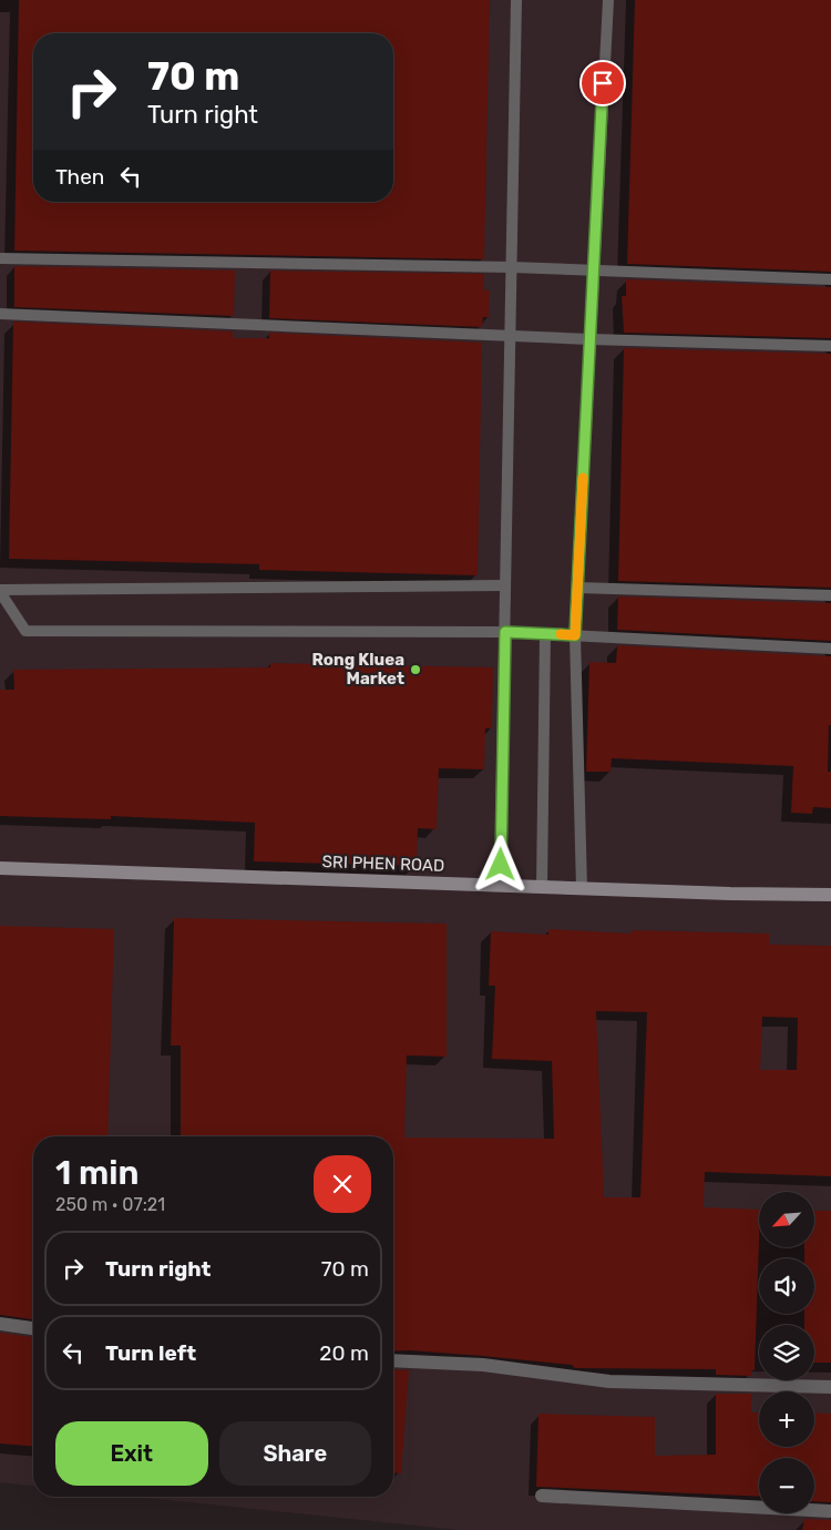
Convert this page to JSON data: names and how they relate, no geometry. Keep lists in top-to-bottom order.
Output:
{
  "streets": {
    "main road": ["SRI PHEN ROAD"]
  },
  "places": ["Rong Kluea Market"],
  "north": "bottom left",
  "page": {
    "turn": ["70 m", "Turn right"],
    "then": "Then",
    "heading": ["1 min", "250 m · 07:21"],
    "map_buttons": ["+", "−"],
    "list": [
      {
        "name": "Turn right",
        "value": "70 m"
      },
      {
        "name": "Turn left",
        "value": "20 m"
      }
    ],
    "buttons": ["Exit", "Share"]
  }
}
